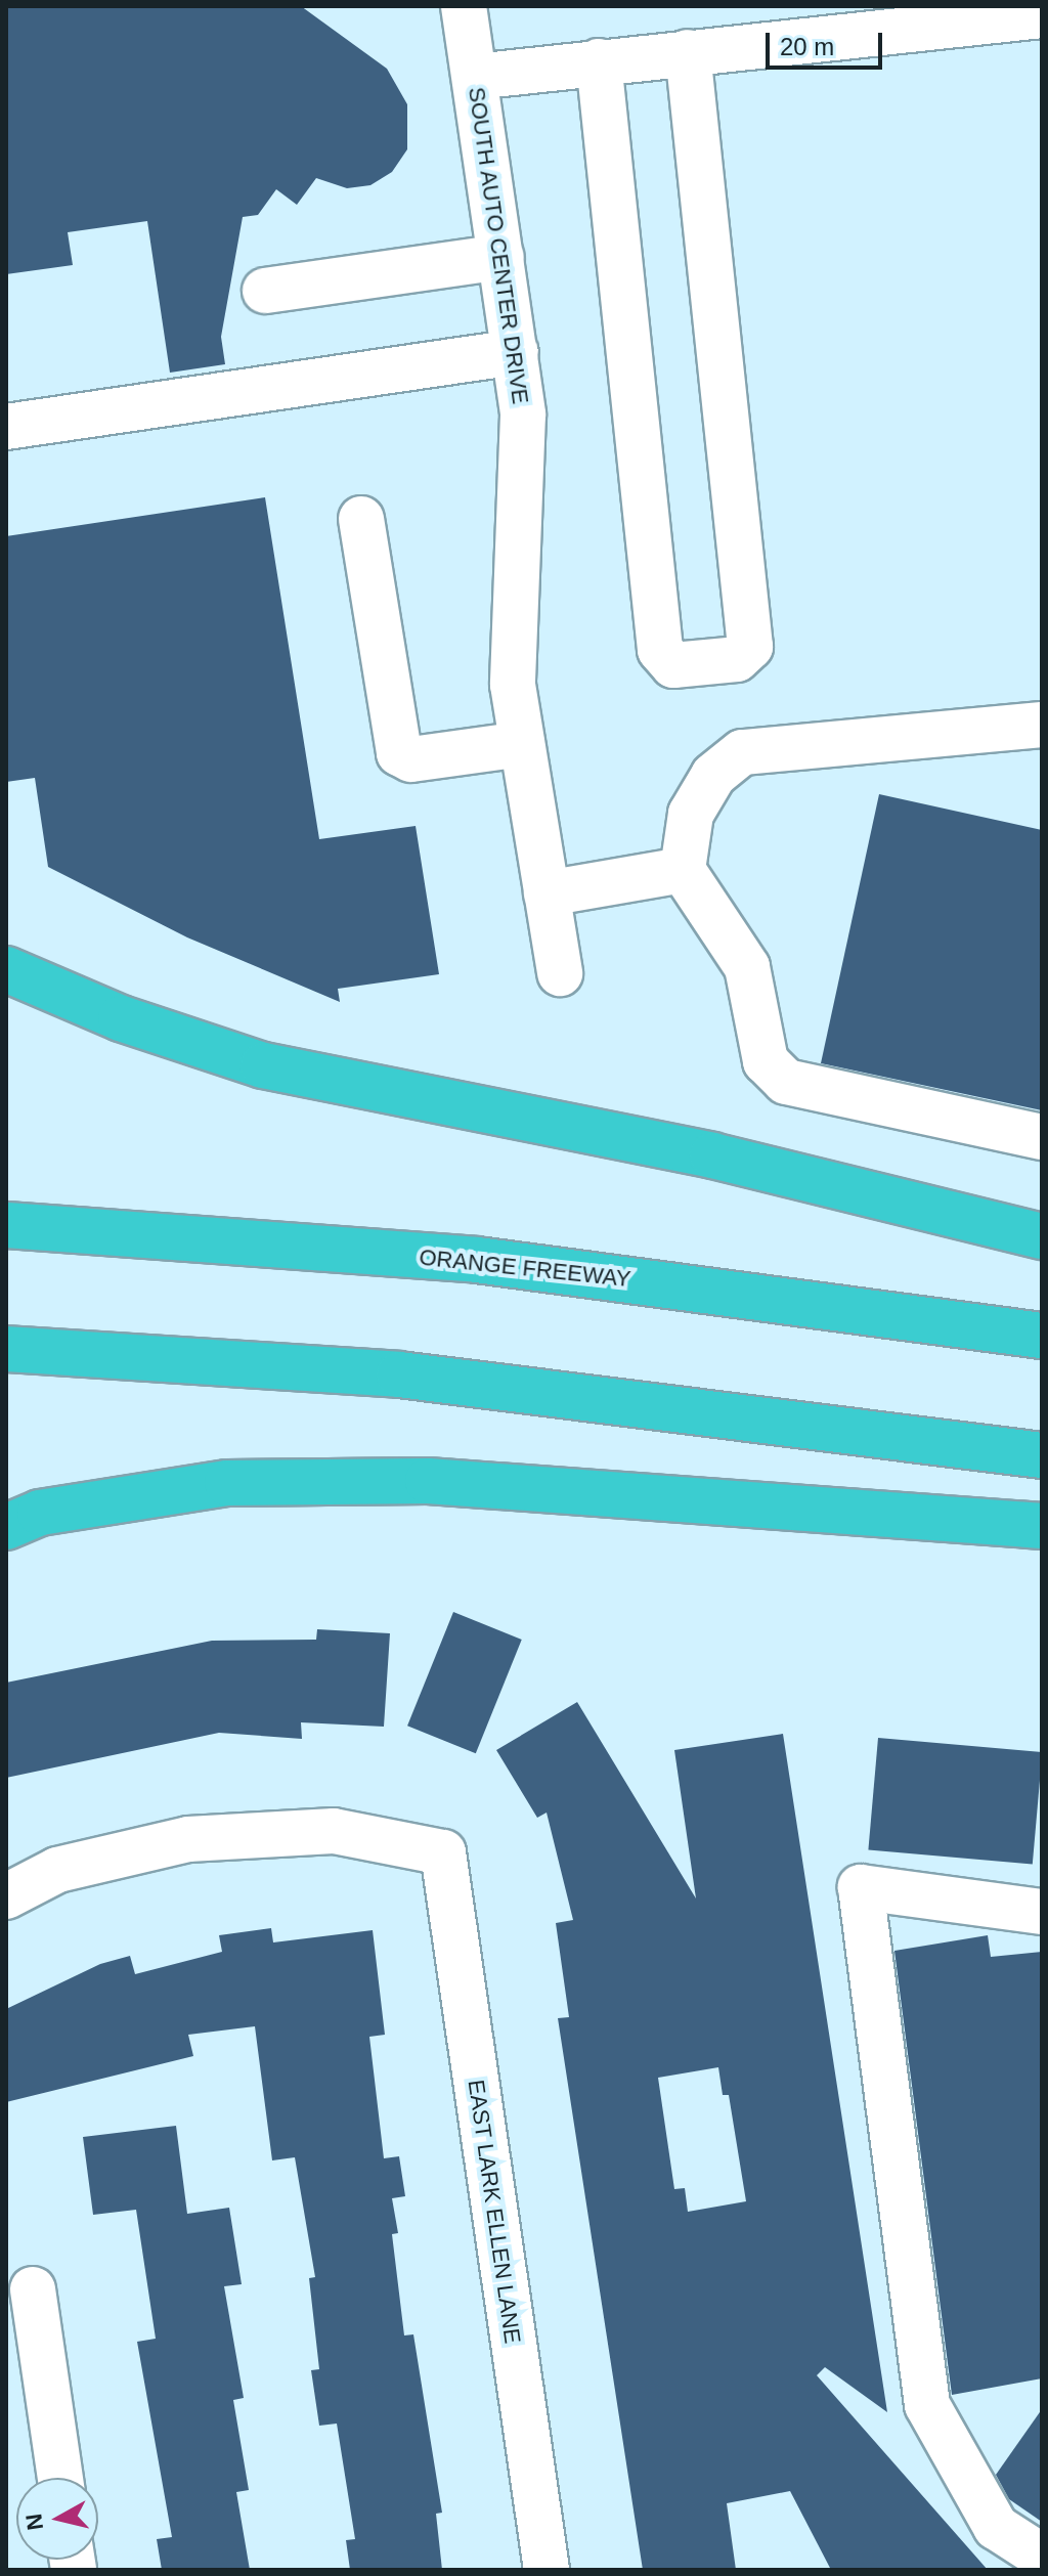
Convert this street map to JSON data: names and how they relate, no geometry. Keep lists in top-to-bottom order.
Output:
{
  "streets": {
    "highway": ["ORANGE FREEWAY"],
    "street": ["SOUTH AUTO CENTER DRIVE", "EAST LARK ELLEN LANE"]
  },
  "scale_bar": "20 m",
  "north": "left"
}
